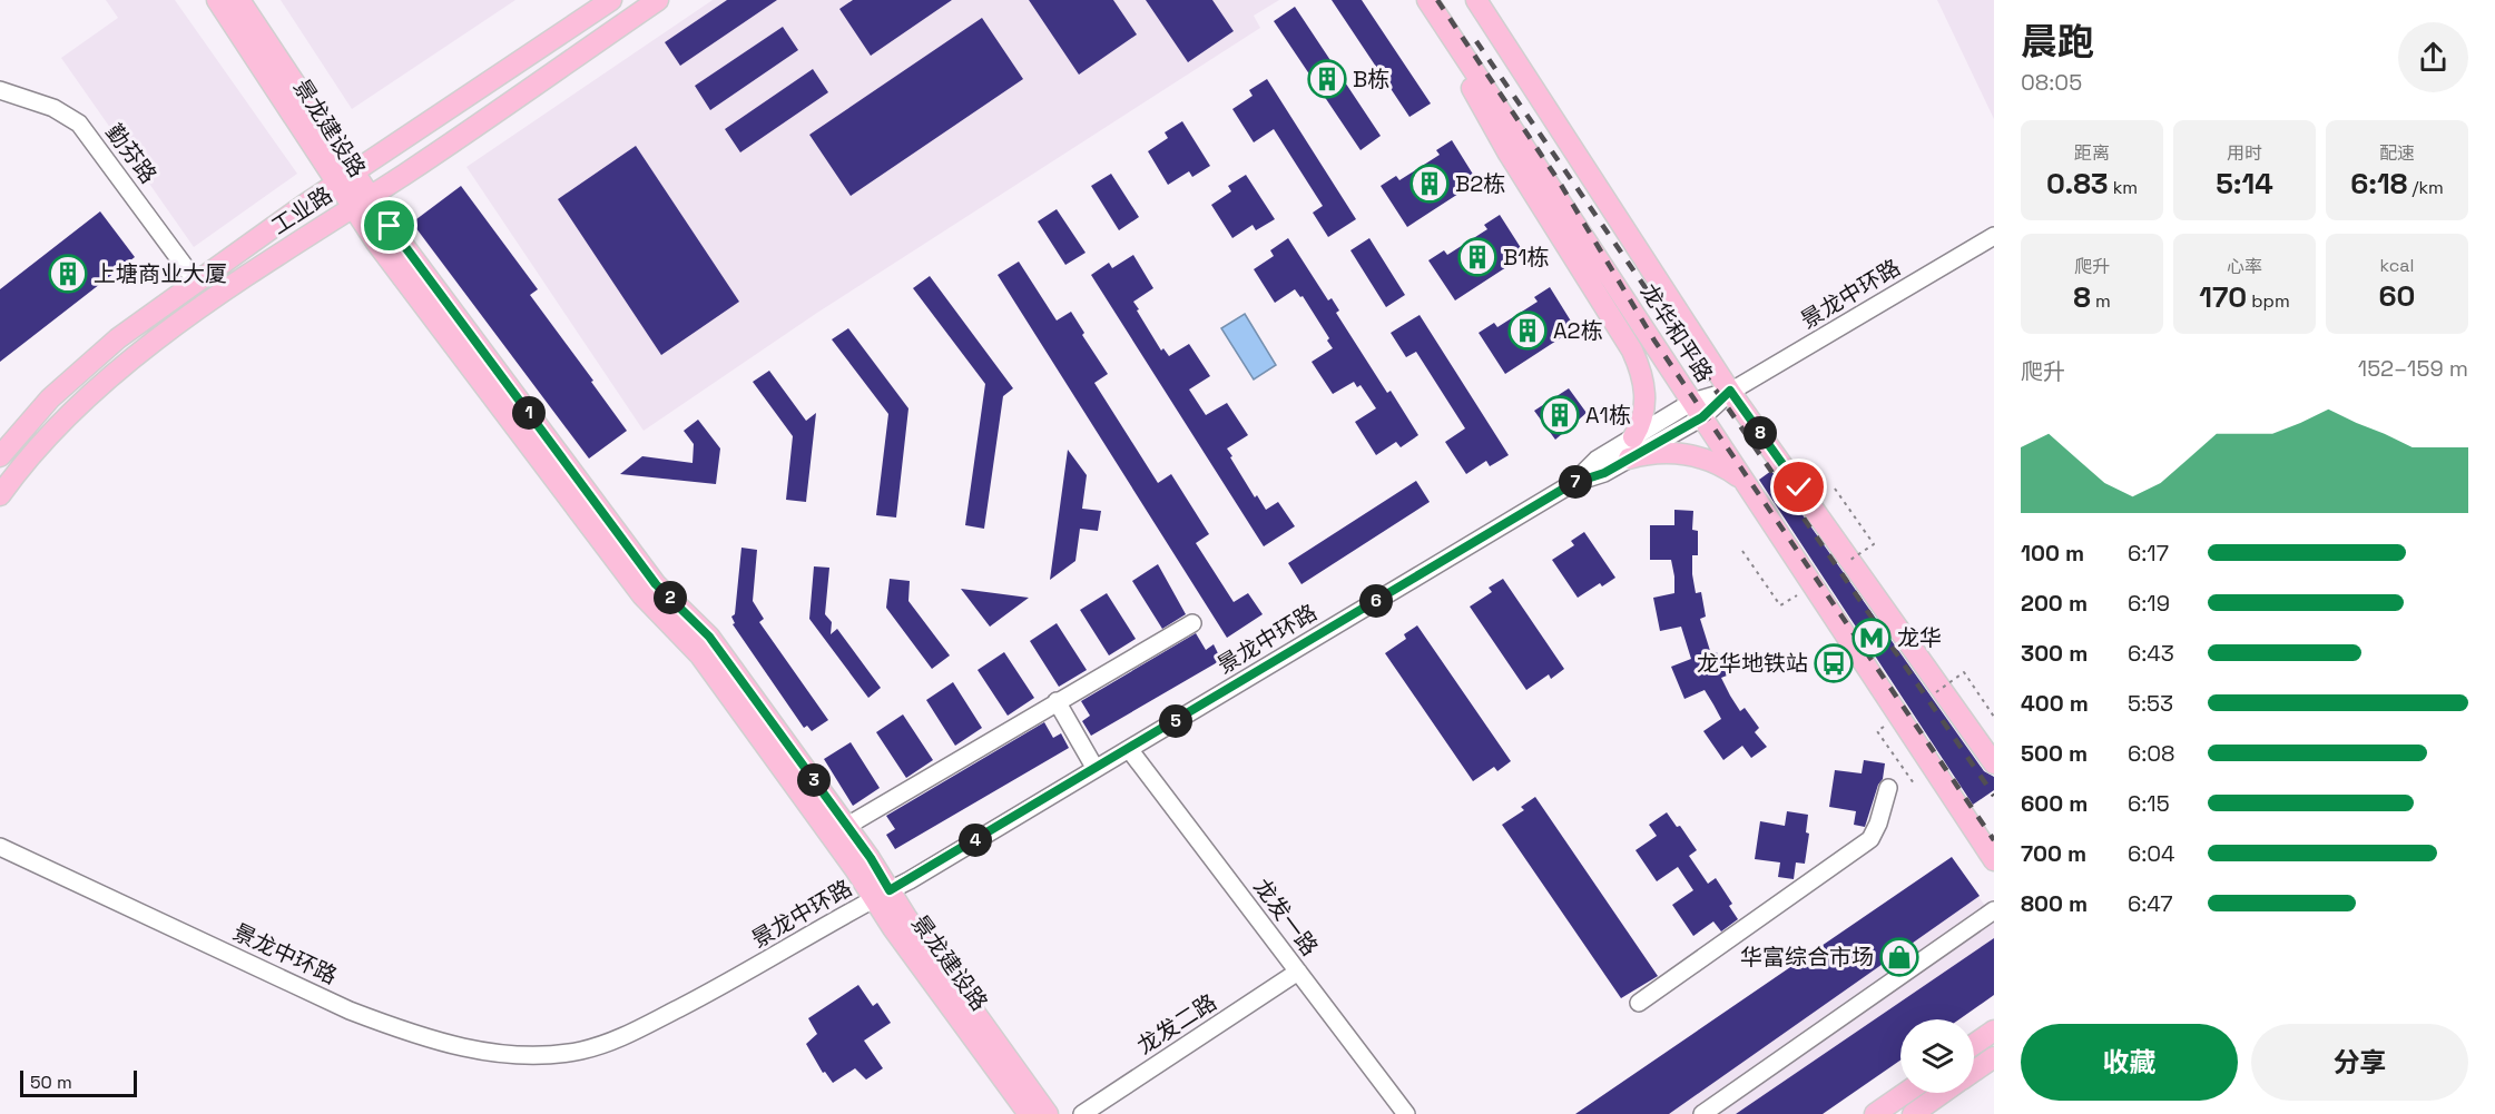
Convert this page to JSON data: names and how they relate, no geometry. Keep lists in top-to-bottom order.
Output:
{
  "streets": {
    "main road": ["景龙建设路", "工业路", "龙华和平路"],
    "street": [
      "勤芬路",
      "景龙中环路",
      "龙发一路",
      "龙发二路"
    ]
  },
  "crossings": [
    ["景龙建设路", "工业路"],
    ["景龙建设路", "景龙中环路"],
    ["勤芬路", "工业路"],
    ["景龙中环路", "龙华和平路"],
    ["景龙中环路", "龙发一路"],
    ["龙发一路", "龙发二路"]
  ],
  "places": {
    "building": [
      "B栋",
      "B2栋",
      "B1栋",
      "上塘商业大厦",
      "A2栋",
      "A1栋"
    ],
    "metro station": ["龙华"],
    "bus stop": ["龙华地铁站"],
    "shop": ["华富综合市场"]
  },
  "scale_bar": "50 m",
  "page": {
    "heading": ["晨跑", "08:05"],
    "stats": [
      ["距离", "0.83 km"],
      ["用时", "5:14"],
      ["配速", "6:18 /km"],
      ["爬升", "8 m"],
      ["心率", "170 bpm"],
      ["kcal", "60"]
    ],
    "chart": ["爬升", "152–159 m"],
    "pins": [
      "1",
      "8",
      "7",
      "2",
      "6",
      "5",
      "3",
      "4"
    ],
    "list": [
      {
        "name": "100 m",
        "note": "6:17"
      },
      {
        "name": "200 m",
        "note": "6:19"
      },
      {
        "name": "300 m",
        "note": "6:43"
      },
      {
        "name": "400 m",
        "note": "5:53"
      },
      {
        "name": "500 m",
        "note": "6:08"
      },
      {
        "name": "600 m",
        "note": "6:15"
      },
      {
        "name": "700 m",
        "note": "6:04"
      },
      {
        "name": "800 m",
        "note": "6:47"
      }
    ],
    "buttons": ["收藏", "分享"],
    "scale": "50 m"
  }
}
